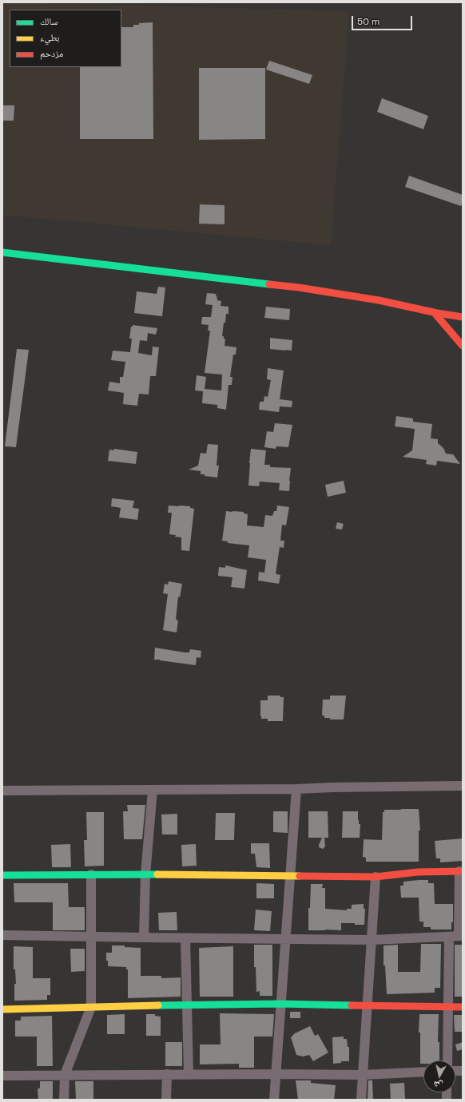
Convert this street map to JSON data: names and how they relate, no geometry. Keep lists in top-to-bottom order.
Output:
{
  "legend": ["سالك", "بطيء", "مزدحم"],
  "scale_bar": "50 m",
  "north": "bottom"
}
